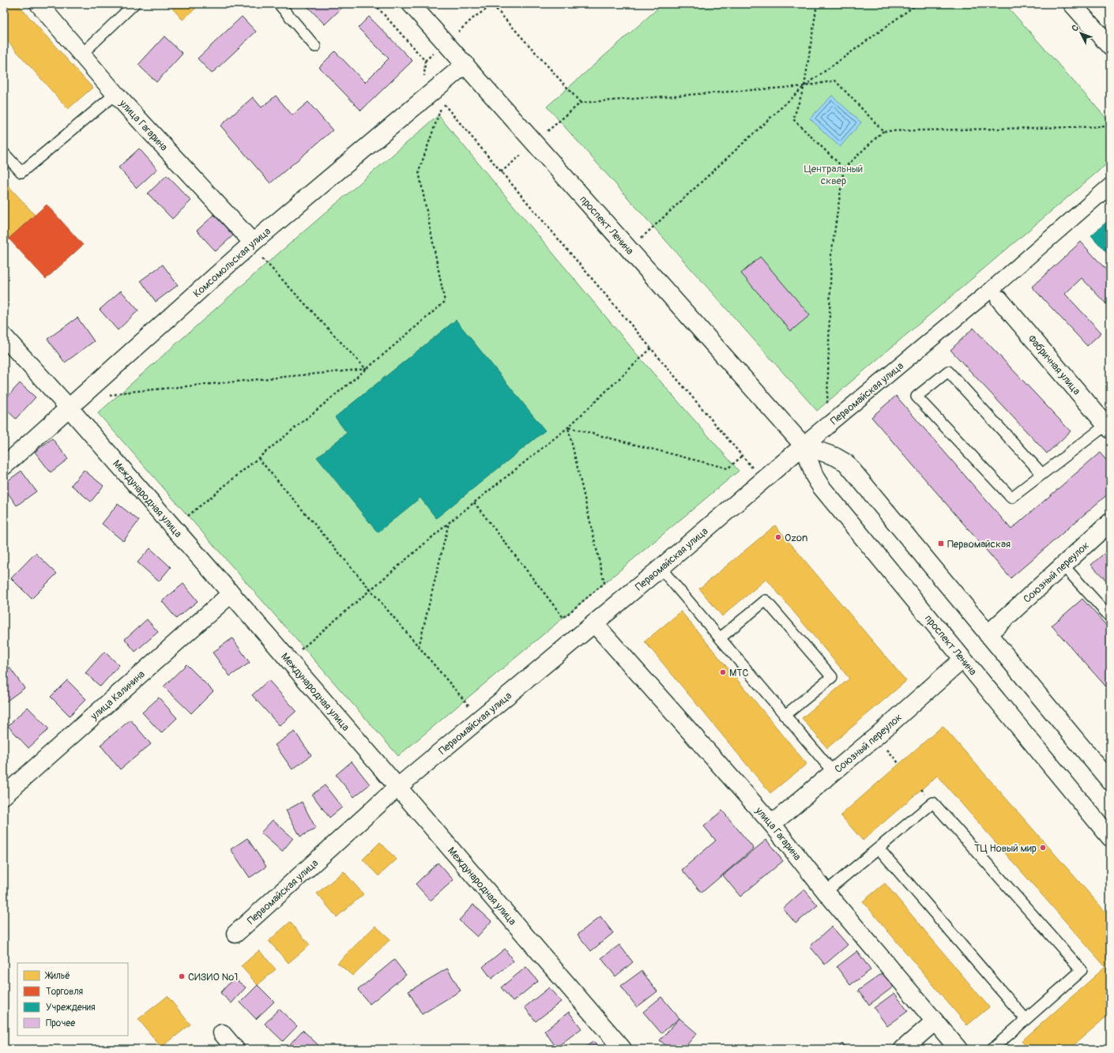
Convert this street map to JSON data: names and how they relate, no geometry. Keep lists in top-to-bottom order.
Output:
{
  "streets": {
    "street": [
      "улица Гагарина",
      "проспект Ленина",
      "Комсомольская улица",
      "Фабричная улица",
      "Первомайская улица",
      "Международная улица",
      "Союзный переулок",
      "улица Калинина"
    ]
  },
  "crossings": [
    ["улица Гагарина", "Комсомольская улица"],
    ["улица Гагарина", "Первомайская улица"],
    ["улица Гагарина", "Союзный переулок"],
    ["проспект Ленина", "Комсомольская улица"],
    ["проспект Ленина", "Первомайская улица"],
    ["проспект Ленина", "Союзный переулок"],
    ["Комсомольская улица", "Международная улица"],
    ["Первомайская улица", "Международная улица"],
    ["Международная улица", "улица Калинина"]
  ],
  "parks": ["Центральный сквер"],
  "places": {
    "other": [
      "Ozon",
      "МТС",
      "ТЦ Новый мир",
      "СИЗИО №1"
    ],
    "transit": ["Первомайская"]
  },
  "legend": [
    "Жильё",
    "Торговля",
    "Учреждения",
    "Прочее"
  ],
  "north": "top left"
}
